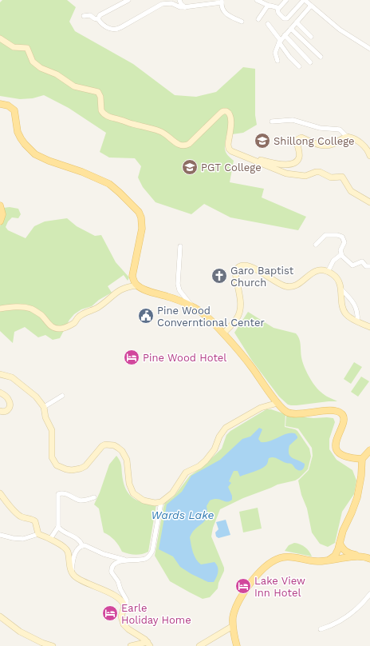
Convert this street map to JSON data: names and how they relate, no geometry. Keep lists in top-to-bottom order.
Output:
{
  "water": ["Wards Lake"],
  "places": {
    "school or university": ["Shillong College", "PGT College"],
    "church": ["Garo Baptist Church"],
    "public building": ["Pine Wood Converntional Center"],
    "hotel": ["Pine Wood Hotel", "Lake View Inn Hotel", "Earle Holiday Home"]
  }
}
